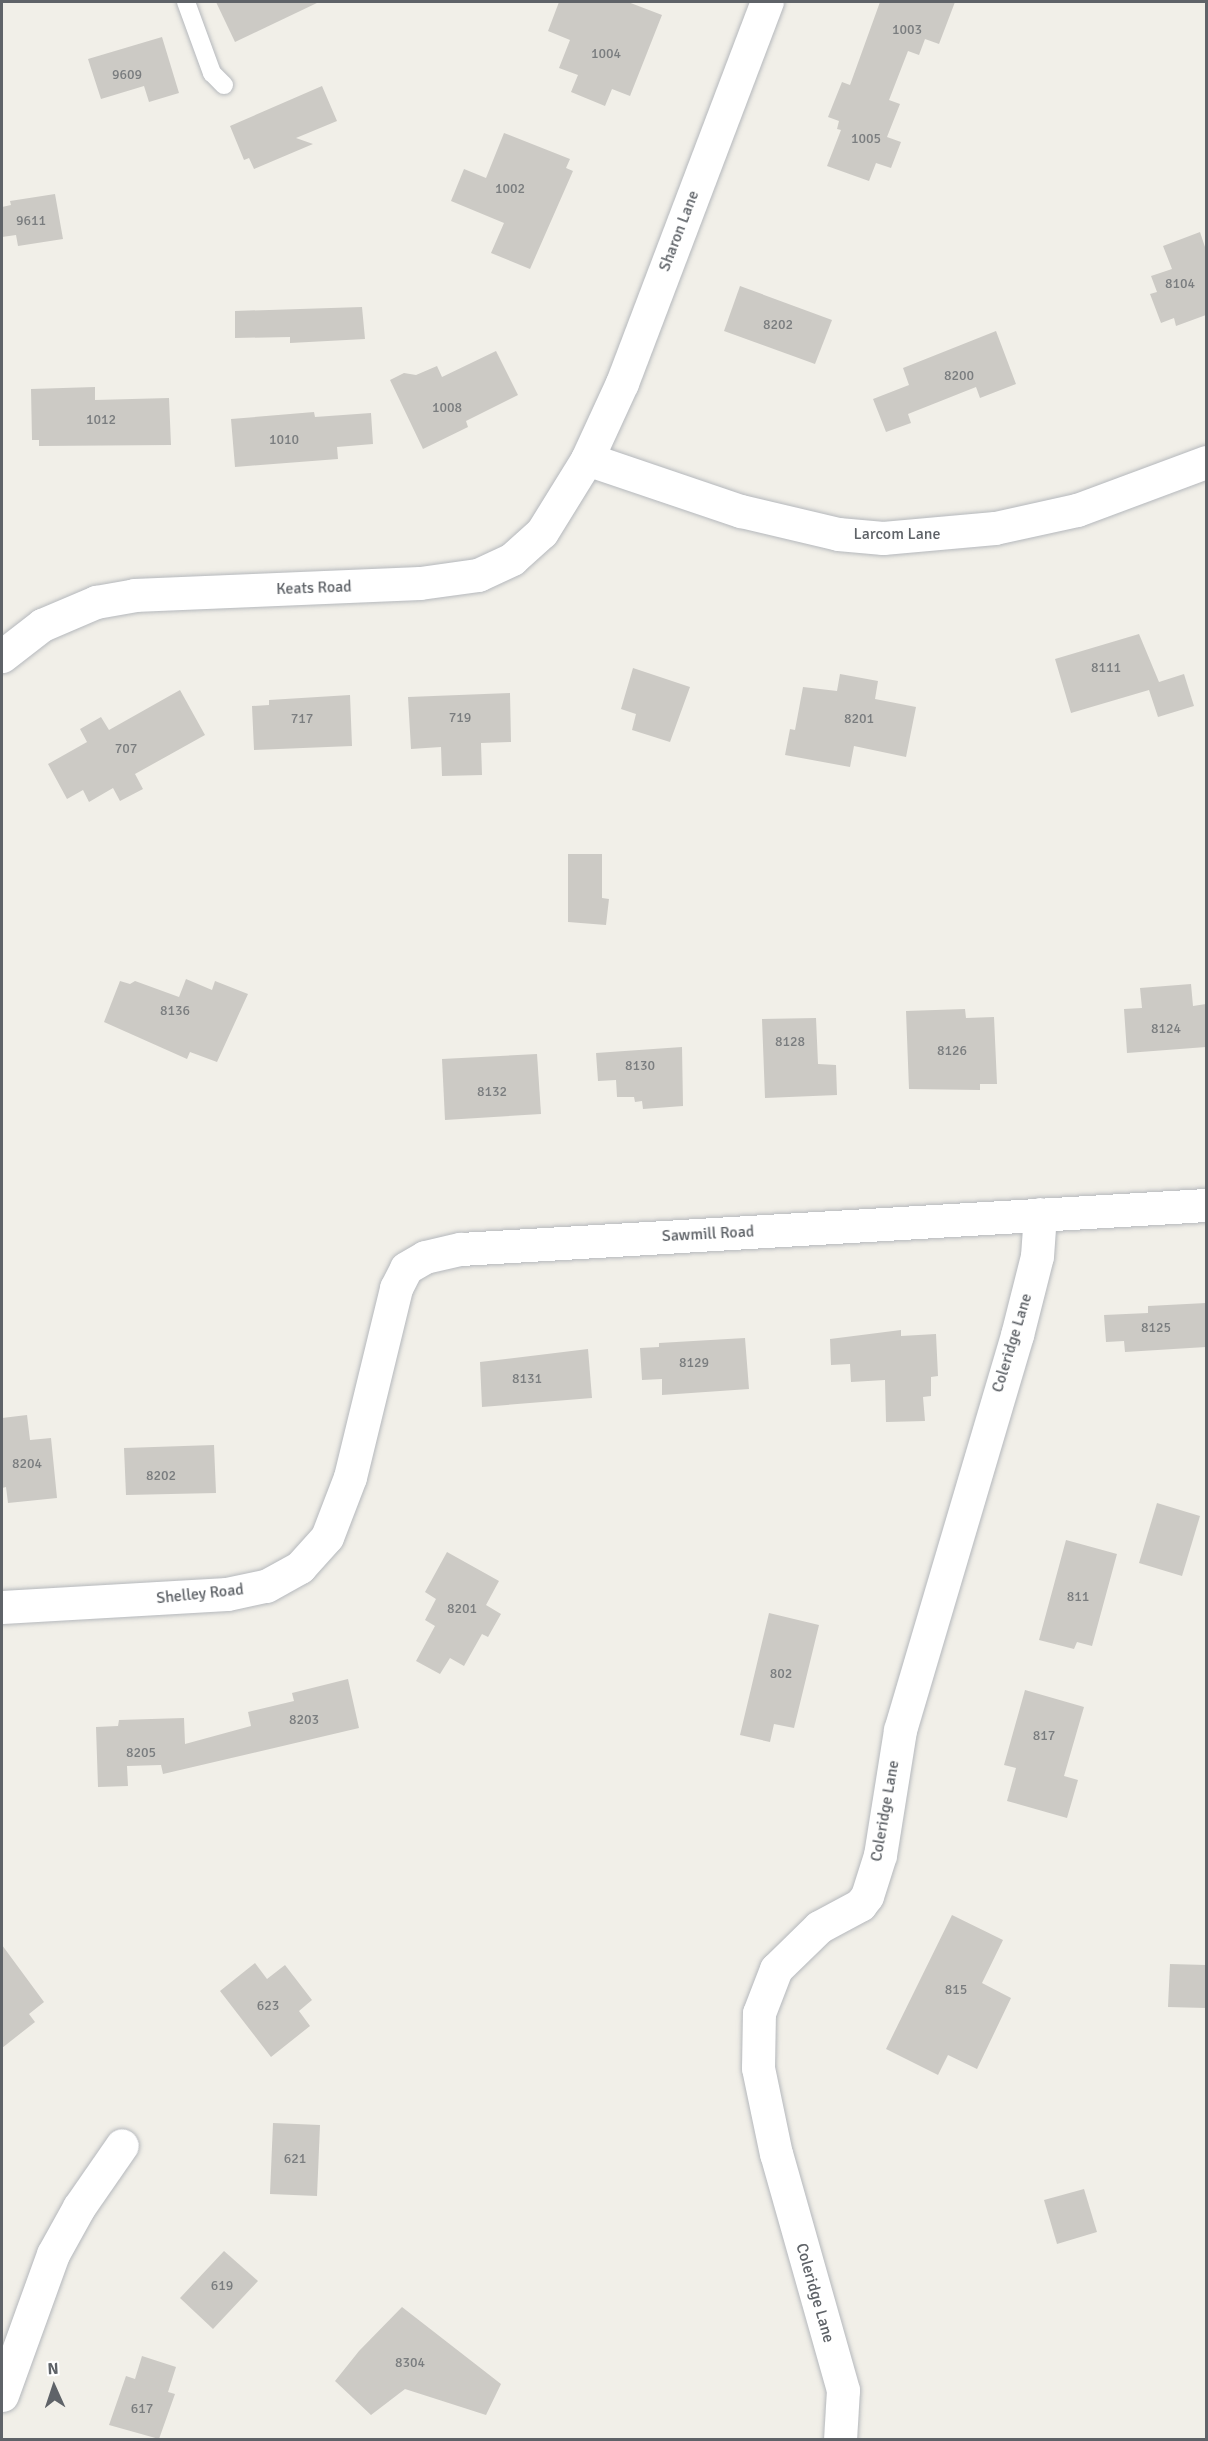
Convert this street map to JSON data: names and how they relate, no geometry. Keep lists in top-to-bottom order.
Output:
{
  "streets": {
    "street": [
      "Sharon Lane",
      "Larcom Lane",
      "Keats Road",
      "Sawmill Road",
      "Coleridge Lane",
      "Shelley Road"
    ]
  },
  "crossings": [
    ["Sharon Lane", "Larcom Lane"],
    ["Sharon Lane", "Keats Road"],
    ["Larcom Lane", "Keats Road"],
    ["Sawmill Road", "Coleridge Lane"],
    ["Sawmill Road", "Shelley Road"]
  ],
  "house_numbers": [
    "1003",
    "1004",
    "9609",
    "1005",
    "1002",
    "9611",
    "8104",
    "8202",
    "8200",
    "1008",
    "1012",
    "1010",
    "8111",
    "719",
    "717",
    "8201",
    "707",
    "8136",
    "8124",
    "8128",
    "8126",
    "8130",
    "8132",
    "8125",
    "8129",
    "8131",
    "8204",
    "8202",
    "811",
    "8201",
    "802",
    "8203",
    "817",
    "8205",
    "815",
    "623",
    "621",
    "619",
    "8304",
    "617"
  ],
  "north": "top"
}
